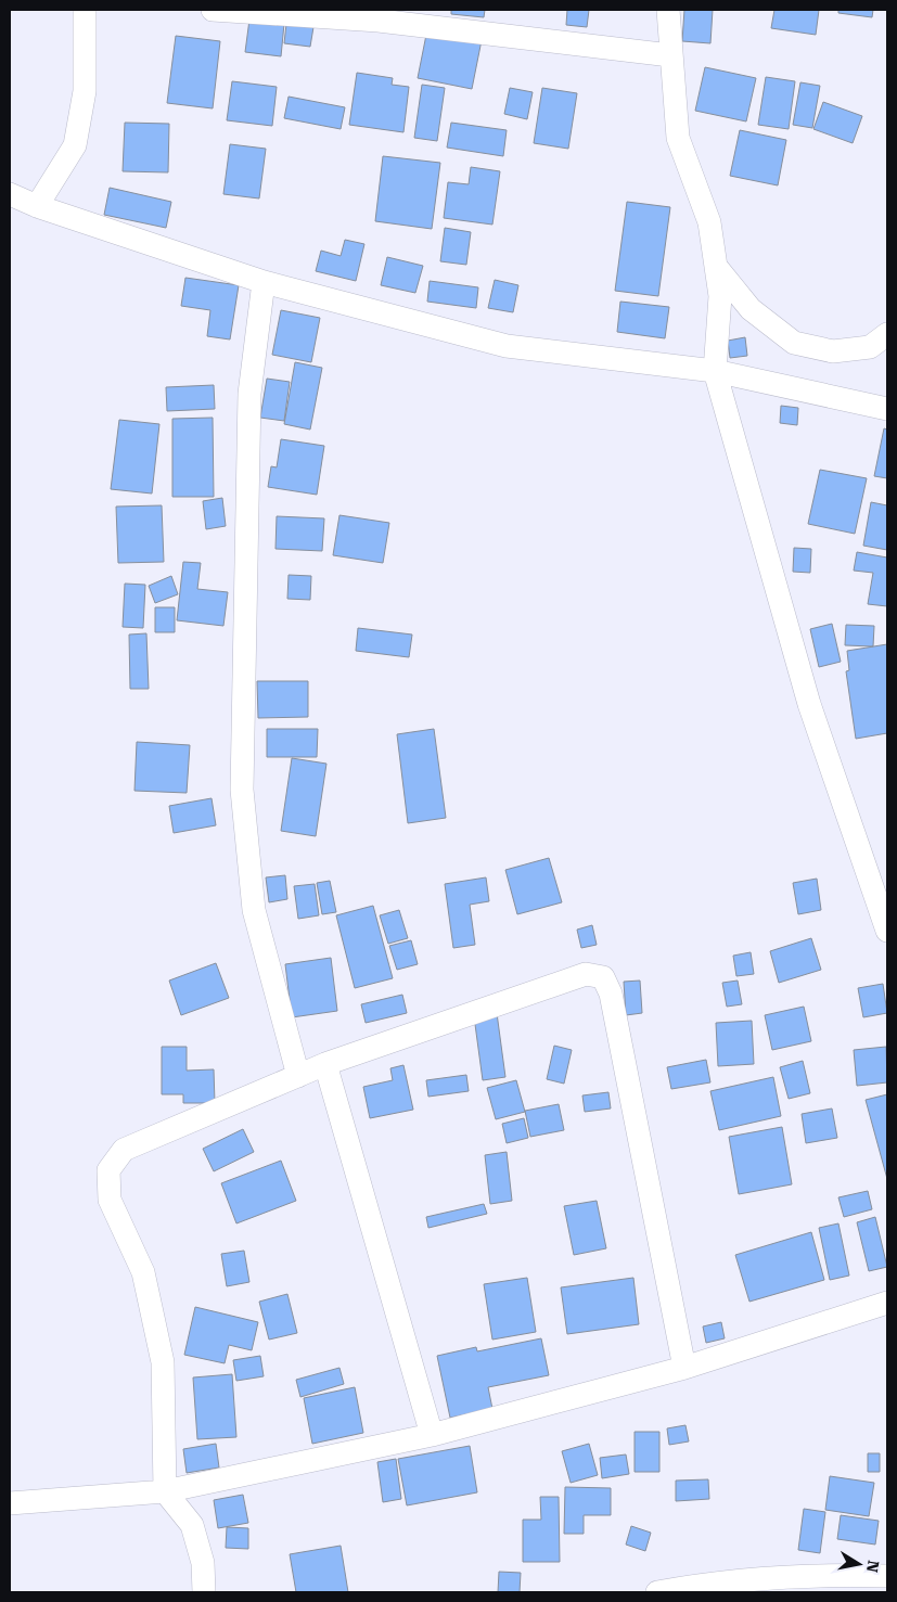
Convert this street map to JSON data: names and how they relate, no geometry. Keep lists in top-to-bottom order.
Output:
{
  "north": "right"
}
